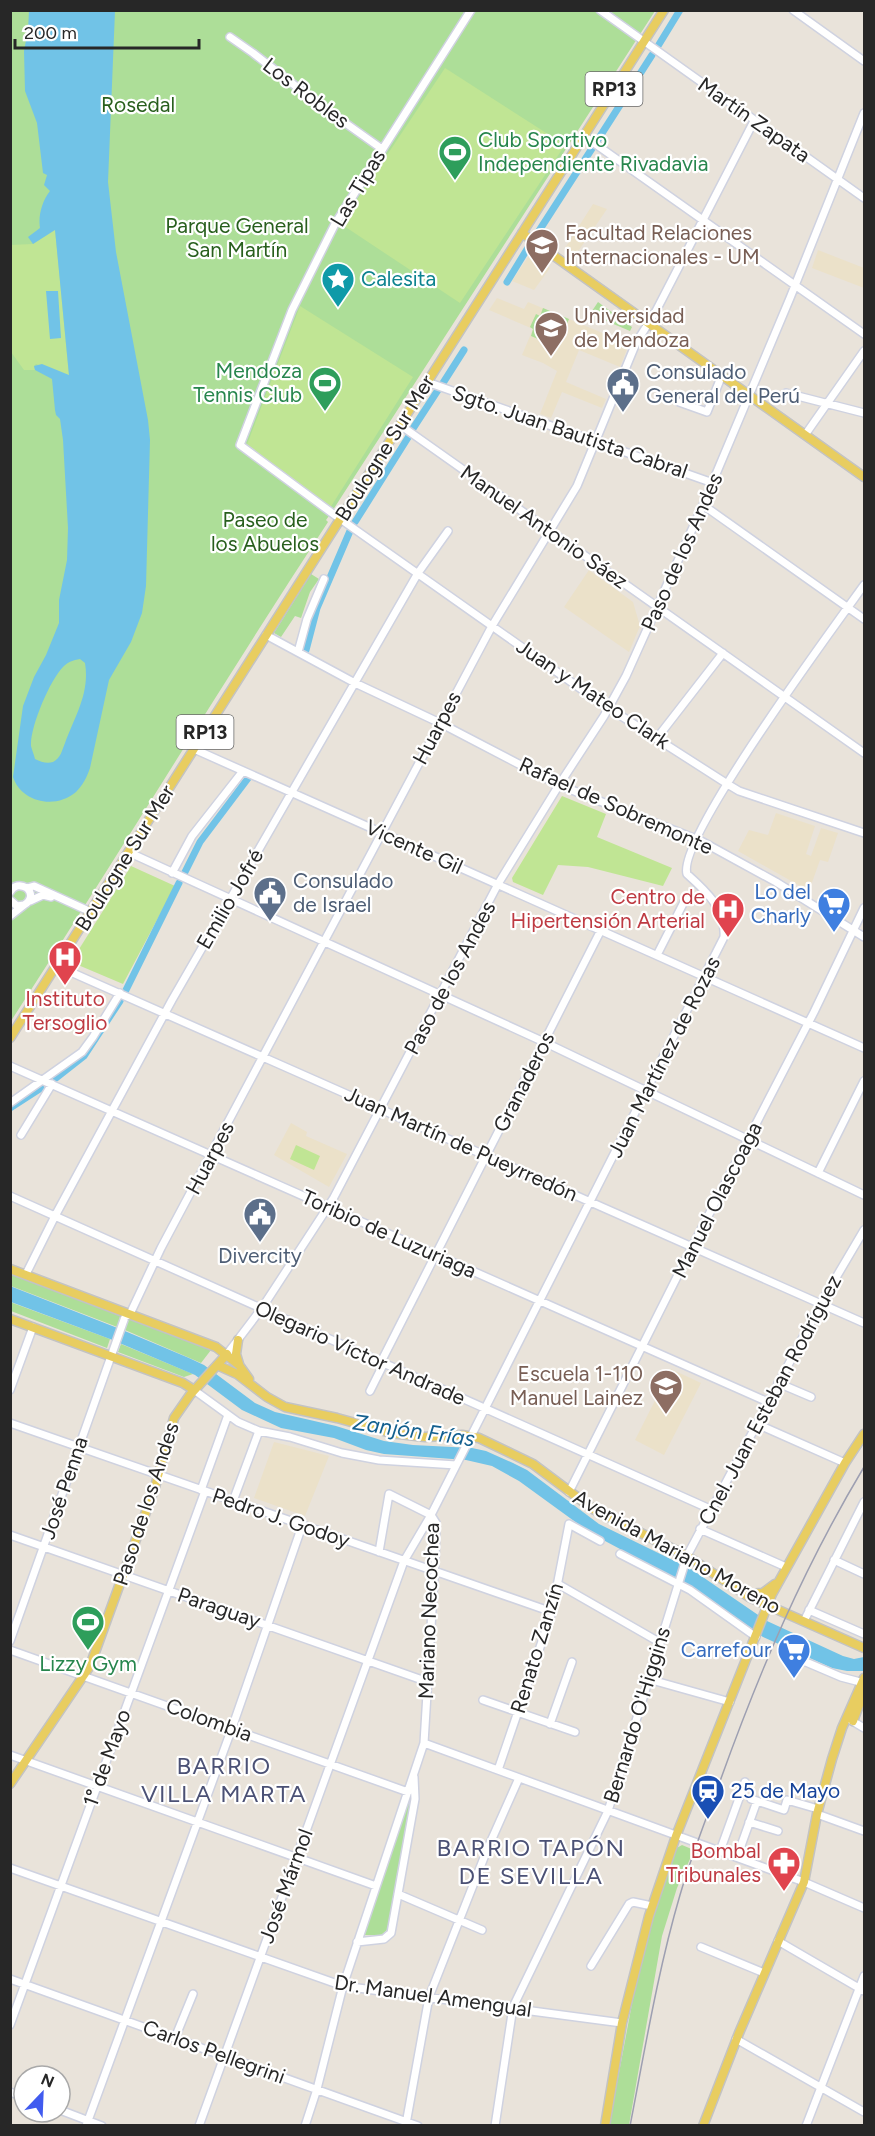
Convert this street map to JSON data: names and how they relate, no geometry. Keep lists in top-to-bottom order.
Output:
{
  "streets": {
    "main road": [
      "RP13",
      "Boulogne Sur Mer",
      "Paso de los Andes",
      "Avenida Mariano Moreno"
    ],
    "street": [
      "Los Robles",
      "Martín Zapata",
      "Las Tipas",
      "Sgto. Juan Bautista Cabral",
      "Manuel Antonio Sáez",
      "Juan y Mateo Clark",
      "Huarpes",
      "Rafael de Sobremonte",
      "Vicente Gil",
      "Emilio Jofré",
      "Juan Martínez de Rozas",
      "Granaderos",
      "Juan Martín de Pueyrredón",
      "Manuel Olascoaga",
      "Toribio de Luzuriaga",
      "Olegario Víctor Andrade",
      "Cnel. Juan Esteban Rodríguez",
      "José Penna",
      "Pedro J. Godoy",
      "Paraguay",
      "Mariano Necochea",
      "Renato Zanzín",
      "Bernardo O'Higgins",
      "Colombia",
      "1° de Mayo",
      "José Mármol",
      "Dr. Manuel Amengual",
      "Carlos Pellegrini"
    ]
  },
  "crossings": [
    ["Los Robles", "Las Tipas"],
    ["Martín Zapata", "Boulogne Sur Mer"],
    ["Martín Zapata", "Paso de los Andes"],
    ["Martín Zapata", "Huarpes"],
    ["Las Tipas", "Juan y Mateo Clark"],
    ["Sgto. Juan Bautista Cabral", "Boulogne Sur Mer"],
    ["Sgto. Juan Bautista Cabral", "Paso de los Andes"],
    ["Sgto. Juan Bautista Cabral", "Huarpes"],
    ["Sgto. Juan Bautista Cabral", "Juan Martínez de Rozas"],
    ["Boulogne Sur Mer", "Manuel Antonio Sáez"],
    ["Boulogne Sur Mer", "Juan y Mateo Clark"],
    ["Boulogne Sur Mer", "Rafael de Sobremonte"],
    ["Boulogne Sur Mer", "Vicente Gil"],
    ["Boulogne Sur Mer", "Juan Martín de Pueyrredón"],
    ["Manuel Antonio Sáez", "Paso de los Andes"],
    ["Manuel Antonio Sáez", "Huarpes"],
    ["Manuel Antonio Sáez", "Juan Martínez de Rozas"],
    ["Paso de los Andes", "Juan y Mateo Clark"],
    ["Paso de los Andes", "Rafael de Sobremonte"],
    ["Paso de los Andes", "Vicente Gil"],
    ["Paso de los Andes", "Juan Martín de Pueyrredón"],
    ["Paso de los Andes", "Toribio de Luzuriaga"],
    ["Paso de los Andes", "Olegario Víctor Andrade"],
    ["Paso de los Andes", "Pedro J. Godoy"],
    ["Paso de los Andes", "Avenida Mariano Moreno"],
    ["Paso de los Andes", "Paraguay"],
    ["Paso de los Andes", "Colombia"],
    ["Juan y Mateo Clark", "Huarpes"],
    ["Juan y Mateo Clark", "Emilio Jofré"],
    ["Juan y Mateo Clark", "Juan Martínez de Rozas"],
    ["Huarpes", "Rafael de Sobremonte"],
    ["Huarpes", "Vicente Gil"],
    ["Huarpes", "Juan Martín de Pueyrredón"],
    ["Huarpes", "Toribio de Luzuriaga"],
    ["Huarpes", "Olegario Víctor Andrade"],
    ["Huarpes", "José Penna"],
    ["Huarpes", "Avenida Mariano Moreno"],
    ["Rafael de Sobremonte", "Emilio Jofré"],
    ["Rafael de Sobremonte", "Juan Martínez de Rozas"],
    ["Rafael de Sobremonte", "Manuel Olascoaga"],
    ["Vicente Gil", "Emilio Jofré"],
    ["Vicente Gil", "Juan Martínez de Rozas"],
    ["Vicente Gil", "Granaderos"],
    ["Vicente Gil", "Manuel Olascoaga"],
    ["Emilio Jofré", "Juan Martín de Pueyrredón"],
    ["Emilio Jofré", "Toribio de Luzuriaga"],
    ["Emilio Jofré", "Olegario Víctor Andrade"],
    ["Emilio Jofré", "Avenida Mariano Moreno"],
    ["Juan Martínez de Rozas", "Juan Martín de Pueyrredón"],
    ["Juan Martínez de Rozas", "Toribio de Luzuriaga"],
    ["Juan Martínez de Rozas", "Olegario Víctor Andrade"],
    ["Juan Martínez de Rozas", "Avenida Mariano Moreno"],
    ["Juan Martínez de Rozas", "Mariano Necochea"],
    ["Granaderos", "Juan Martín de Pueyrredón"],
    ["Granaderos", "Toribio de Luzuriaga"],
    ["Granaderos", "Olegario Víctor Andrade"],
    ["Juan Martín de Pueyrredón", "Manuel Olascoaga"],
    ["Juan Martín de Pueyrredón", "Cnel. Juan Esteban Rodríguez"],
    ["Manuel Olascoaga", "Toribio de Luzuriaga"],
    ["Manuel Olascoaga", "Olegario Víctor Andrade"],
    ["Manuel Olascoaga", "Avenida Mariano Moreno"],
    ["Toribio de Luzuriaga", "Cnel. Juan Esteban Rodríguez"],
    ["Olegario Víctor Andrade", "Cnel. Juan Esteban Rodríguez"],
    ["Cnel. Juan Esteban Rodríguez", "Avenida Mariano Moreno"],
    ["Cnel. Juan Esteban Rodríguez", "Bernardo O'Higgins"],
    ["José Penna", "Pedro J. Godoy"],
    ["José Penna", "Paraguay"],
    ["Pedro J. Godoy", "Mariano Necochea"],
    ["Pedro J. Godoy", "Renato Zanzín"],
    ["Pedro J. Godoy", "1° de Mayo"],
    ["Pedro J. Godoy", "José Mármol"],
    ["Avenida Mariano Moreno", "Bernardo O'Higgins"],
    ["Paraguay", "Mariano Necochea"],
    ["Paraguay", "1° de Mayo"],
    ["Paraguay", "José Mármol"],
    ["Mariano Necochea", "Colombia"],
    ["Mariano Necochea", "José Mármol"],
    ["Mariano Necochea", "Dr. Manuel Amengual"],
    ["Mariano Necochea", "Carlos Pellegrini"],
    ["Bernardo O'Higgins", "Dr. Manuel Amengual"],
    ["Colombia", "1° de Mayo"],
    ["Colombia", "José Mármol"],
    ["1° de Mayo", "Dr. Manuel Amengual"],
    ["1° de Mayo", "Carlos Pellegrini"],
    ["José Mármol", "Dr. Manuel Amengual"],
    ["José Mármol", "Carlos Pellegrini"]
  ],
  "districts": ["BARRIO VILLA MARTA", "BARRIO TAPÓN DE SEVILLA"],
  "water": ["Zanjón Frías"],
  "parks": ["Rosedal", "Parque General San Martín", "Paseo de los Abuelos"],
  "places": {
    "sports": ["Club Sportivo Independiente Rivadavia", "Mendoza Tennis Club", "Lizzy Gym"],
    "school or university": ["Facultad Relaciones Internacionales - UM", "Universidad de Mendoza", "Escuela 1-110 Manuel Lainez"],
    "place": ["Calesita"],
    "public building": ["Consulado General del Perú", "Consulado de Israel", "Divercity"],
    "supermarket": ["Lo del Charly", "Carrefour"],
    "hospital": ["Centro de Hipertensión Arterial", "Instituto Tersoglio"],
    "station": ["25 de Mayo"],
    "pharmacy": ["Bombal Tribunales"]
  },
  "scale_bar": "200 m",
  "north": "top right"
}
